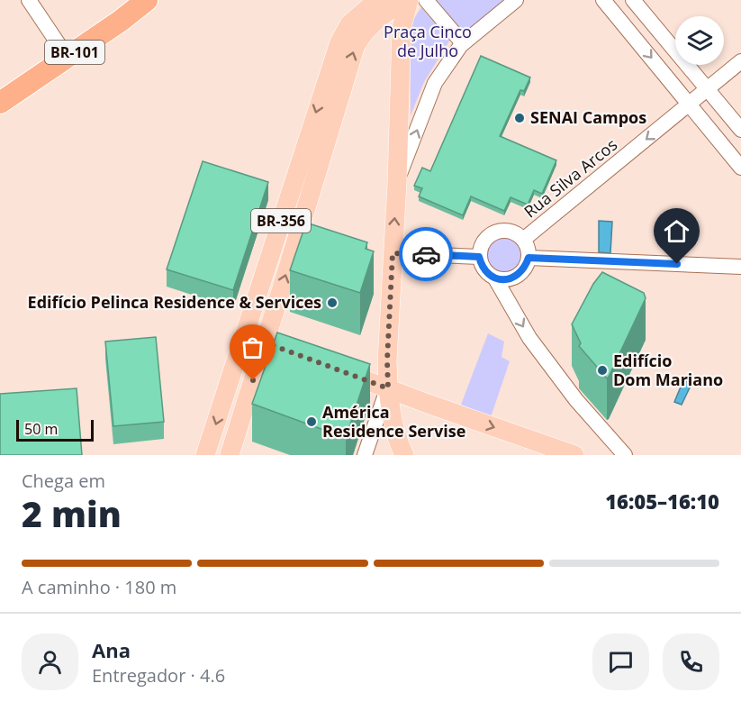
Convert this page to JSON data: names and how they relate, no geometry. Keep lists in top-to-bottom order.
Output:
{
  "streets": {
    "highway": ["BR-101"],
    "main road": ["BR-356"],
    "street": ["Rua Silva Arcos"]
  },
  "one_way": ["Rua Silva Arcos"],
  "parks": ["Praça Cinco de Julho"],
  "places": [
    "SENAI Campos",
    "Edifício Pelinca Residence & Services",
    "Edifício Dom Mariano",
    "América Residence Servise"
  ],
  "scale_bar": "50 m",
  "page": {
    "scale": "50 m",
    "heading": ["2 min", "Chega em", "16:05–16:10"],
    "panel": ["Ana", "Entregador · 4.6"],
    "bar": "A caminho · 180 m"
  }
}
